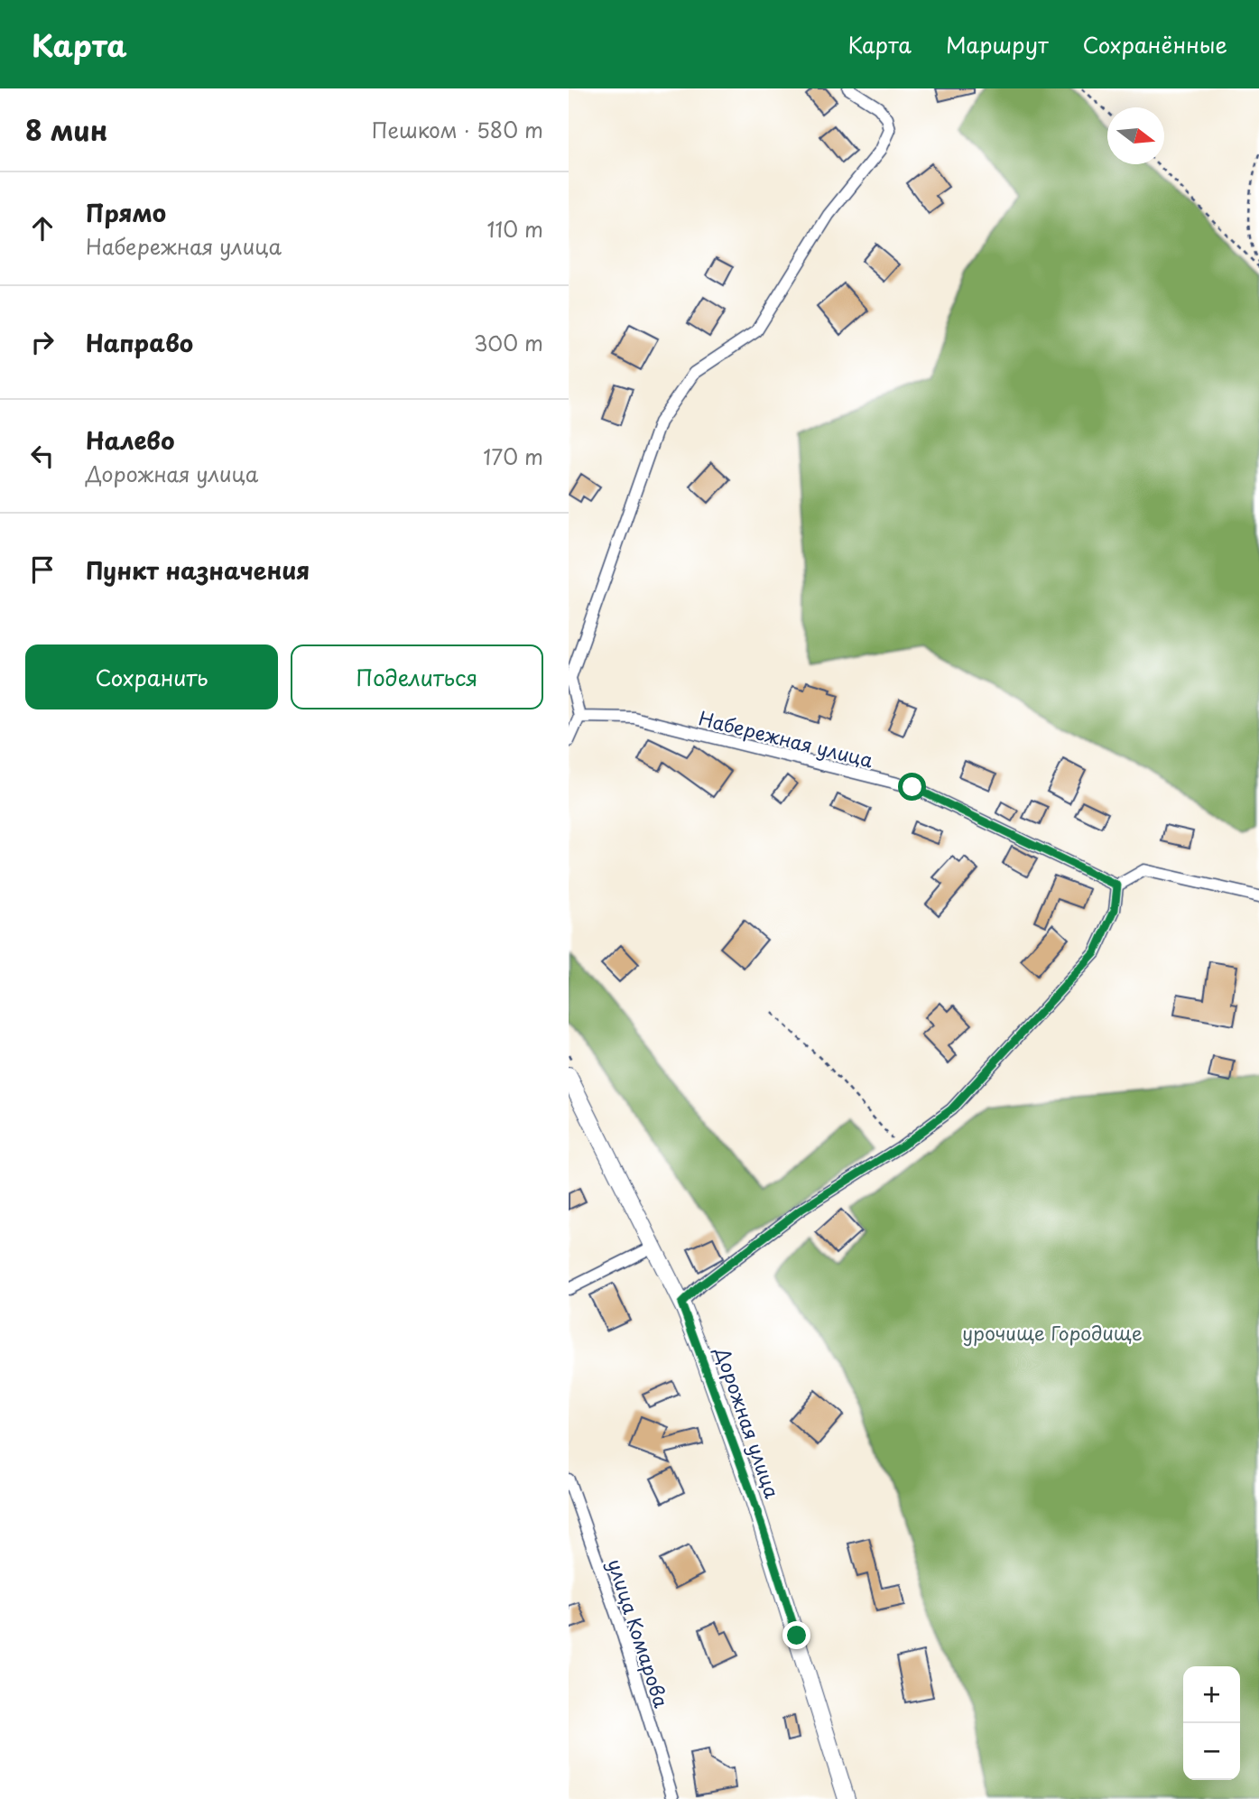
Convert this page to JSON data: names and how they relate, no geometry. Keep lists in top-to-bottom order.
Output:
{
  "streets": {
    "street": ["Набережная улица", "Дорожная улица", "улица Комарова"]
  },
  "parks": ["урочище Городище"],
  "north": "right",
  "page": {
    "header": "Карта",
    "nav": ["Карта", "Маршрут", "Сохранённые"],
    "heading": ["8 мин", "Пешком · 580 m"],
    "list": [
      ["Прямо", "Набережная улица", "110 m"],
      ["Направо", "300 m"],
      ["Налево", "Дорожная улица", "170 m"],
      "Пункт назначения"
    ],
    "buttons": ["Сохранить", "Поделиться"],
    "map_buttons": ["+", "−"]
  }
}
